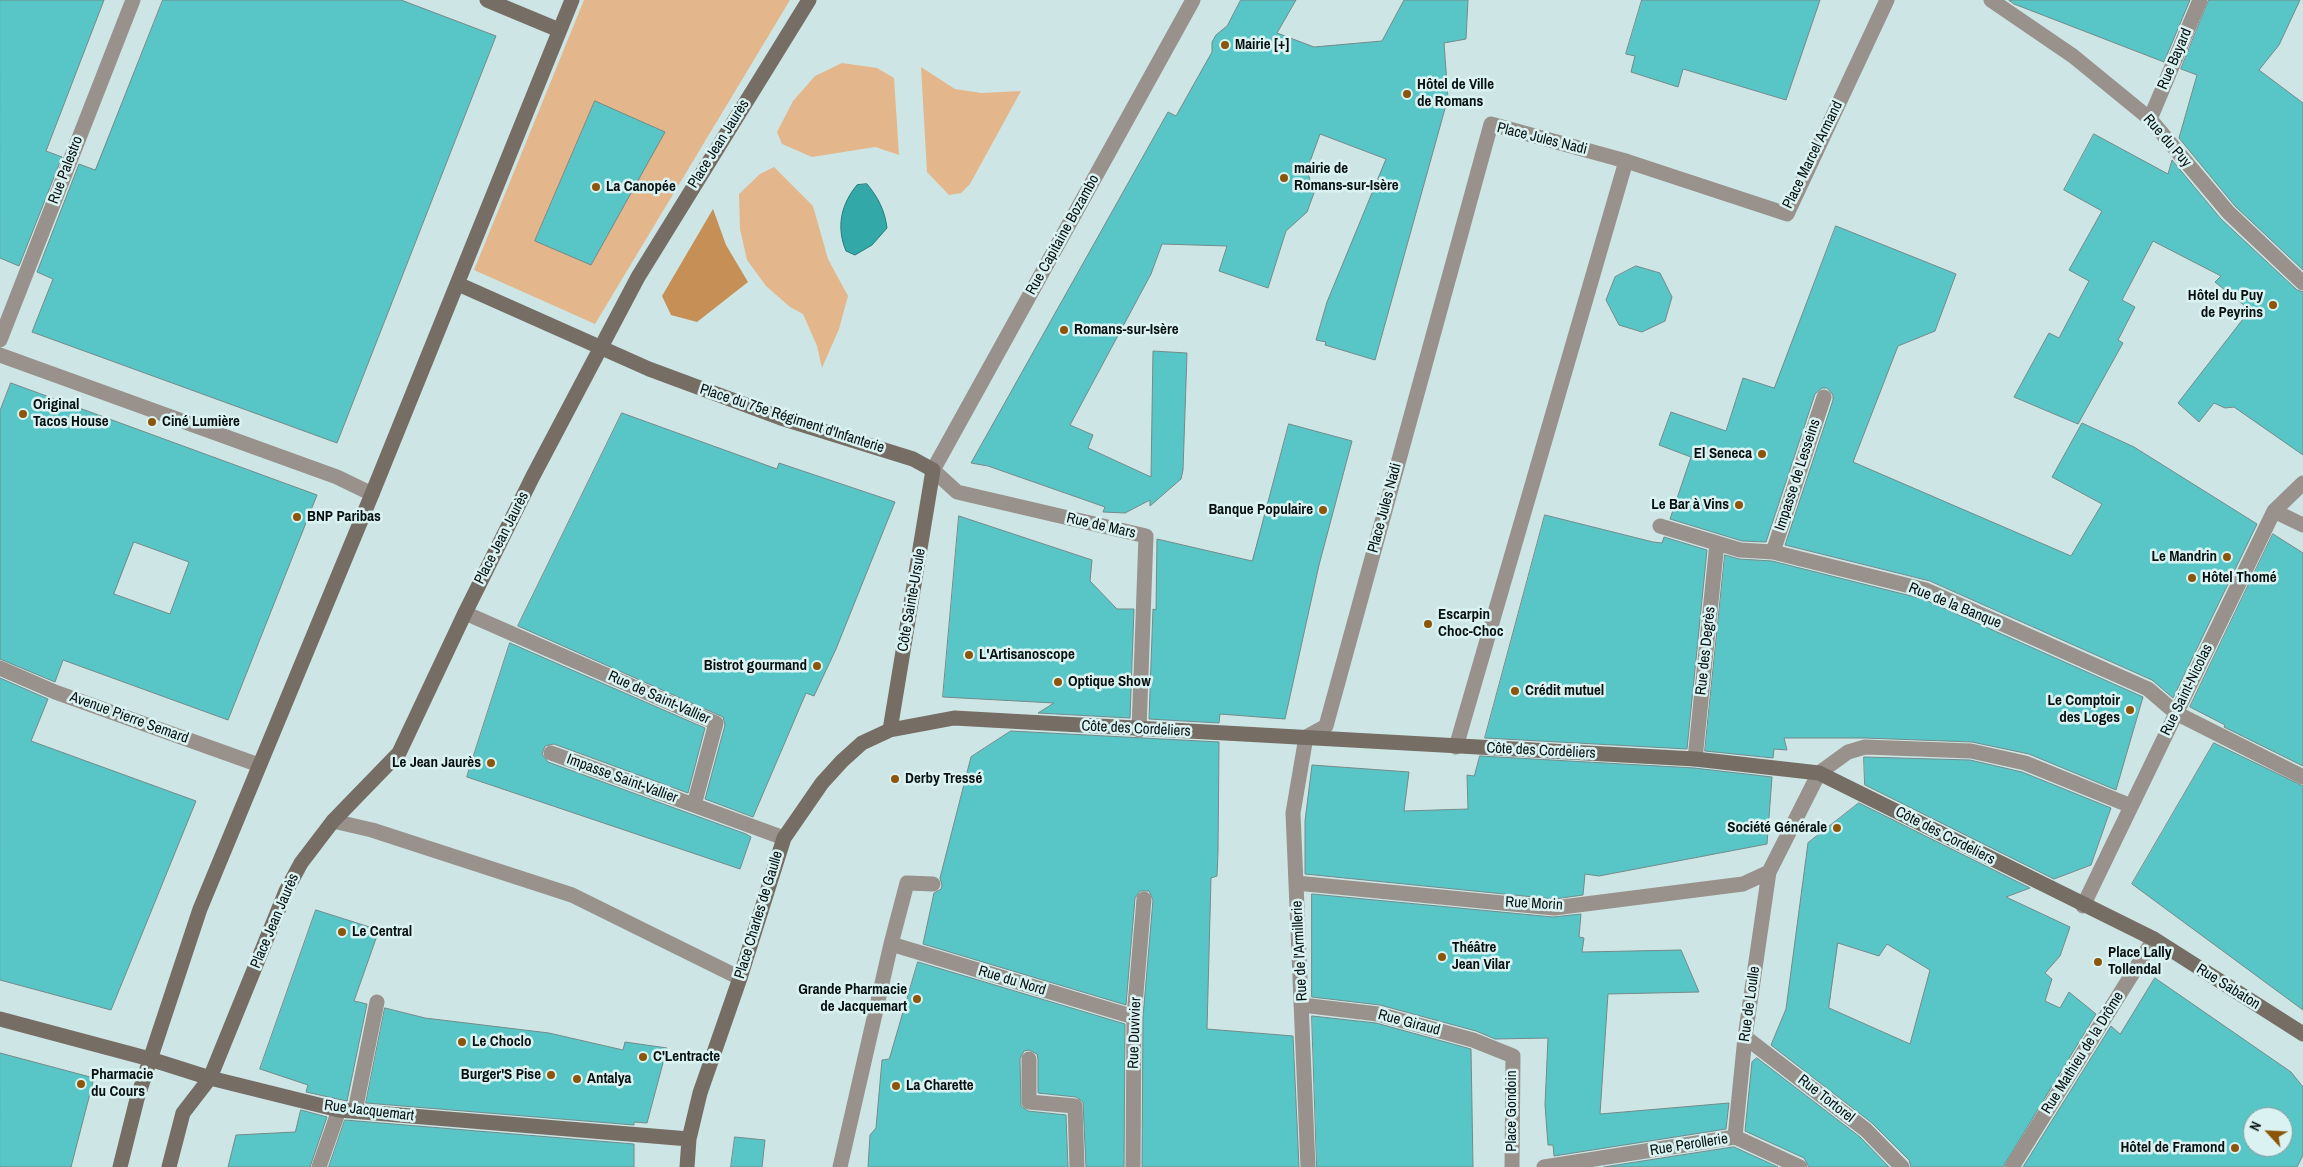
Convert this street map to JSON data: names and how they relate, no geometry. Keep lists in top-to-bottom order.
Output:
{
  "streets": {
    "main road": [
      "Place Jean Jaurès",
      "Place du 75e Régiment d'Infanterie",
      "Côte Sainte-Ursule",
      "Côte des Cordeliers",
      "Place Charles de Gaulle",
      "Rue Sabaton",
      "Rue Jacquemart"
    ],
    "street": [
      "Rue Bayard",
      "Place Jules Nadi",
      "Rue du Puy",
      "Place Marcel Armand",
      "Rue Palestro",
      "Rue Capitaine Bozambo",
      "Impasse de Lesseins",
      "Rue de Mars",
      "Rue de la Banque",
      "Rue des Degrès",
      "Rue Saint-Nicolas",
      "Rue de Saint-Vallier",
      "Avenue Pierre Semard",
      "Impasse Saint-Vallier",
      "Rue Morin",
      "Rue de l'Armillerie",
      "Rue du Nord",
      "Rue de Loulle",
      "Rue Giraud",
      "Rue Duvivier",
      "Rue Mathieu de la Drôme",
      "Rue Tortorel",
      "Place Gondoin",
      "Rue Perollerie"
    ]
  },
  "crossings": [
    ["Rue Bayard", "Rue du Puy"],
    ["Place Jules Nadi", "Place Marcel Armand"],
    ["Place Jules Nadi", "Côte des Cordeliers"],
    ["Place Jules Nadi", "Rue de l'Armillerie"],
    ["Place Jean Jaurès", "Place du 75e Régiment d'Infanterie"],
    ["Place Jean Jaurès", "Rue de Saint-Vallier"],
    ["Place Jean Jaurès", "Rue Jacquemart"],
    ["Rue Capitaine Bozambo", "Place du 75e Régiment d'Infanterie"],
    ["Rue Capitaine Bozambo", "Rue de Mars"],
    ["Rue Capitaine Bozambo", "Côte Sainte-Ursule"],
    ["Place du 75e Régiment d'Infanterie", "Rue de Mars"],
    ["Place du 75e Régiment d'Infanterie", "Côte Sainte-Ursule"],
    ["Impasse de Lesseins", "Rue de la Banque"],
    ["Rue de Mars", "Côte Sainte-Ursule"],
    ["Rue de Mars", "Côte des Cordeliers"],
    ["Côte Sainte-Ursule", "Côte des Cordeliers"],
    ["Côte Sainte-Ursule", "Place Charles de Gaulle"],
    ["Rue de la Banque", "Rue des Degrès"],
    ["Rue de la Banque", "Rue Saint-Nicolas"],
    ["Rue des Degrès", "Côte des Cordeliers"],
    ["Rue Saint-Nicolas", "Côte des Cordeliers"],
    ["Rue de Saint-Vallier", "Impasse Saint-Vallier"],
    ["Côte des Cordeliers", "Place Charles de Gaulle"],
    ["Côte des Cordeliers", "Rue de l'Armillerie"],
    ["Côte des Cordeliers", "Rue Sabaton"],
    ["Côte des Cordeliers", "Rue de Loulle"],
    ["Côte des Cordeliers", "Rue Mathieu de la Drôme"],
    ["Rue Morin", "Rue de l'Armillerie"],
    ["Rue Morin", "Rue de Loulle"],
    ["Place Charles de Gaulle", "Rue Jacquemart"],
    ["Rue de l'Armillerie", "Rue Giraud"],
    ["Rue du Nord", "Rue Duvivier"],
    ["Rue Sabaton", "Rue Mathieu de la Drôme"],
    ["Rue de Loulle", "Rue Tortorel"],
    ["Rue de Loulle", "Rue Perollerie"],
    ["Rue Giraud", "Place Gondoin"]
  ],
  "places": [
    "Mairie [+]",
    "Hôtel de Ville de Romans",
    "mairie de Romans-sur-Isère",
    "La Canopée",
    "Hôtel du Puy de Peyrins",
    "Romans-sur-Isère",
    "Original Tacos House",
    "Ciné Lumière",
    "El Seneca",
    "Le Bar à Vins",
    "Banque Populaire",
    "BNP Paribas",
    "Le Mandrin",
    "Hôtel Thomé",
    "Escarpin Choc-Choc",
    "L'Artisanoscope",
    "Bistrot gourmand",
    "Optique Show",
    "Crédit mutuel",
    "Le Comptoir des Loges",
    "Le Jean Jaurès",
    "Derby Tressé",
    "Société Générale",
    "Le Central",
    "Théâtre Jean Vilar",
    "Place Lally Tollendal",
    "Grande Pharmacie de Jacquemart",
    "Le Choclo",
    "C'Lentracte",
    "Burger'S Pise",
    "Antalya",
    "Pharmacie du Cours",
    "La Charette",
    "Hôtel de Framond"
  ],
  "north": "top left"
}
